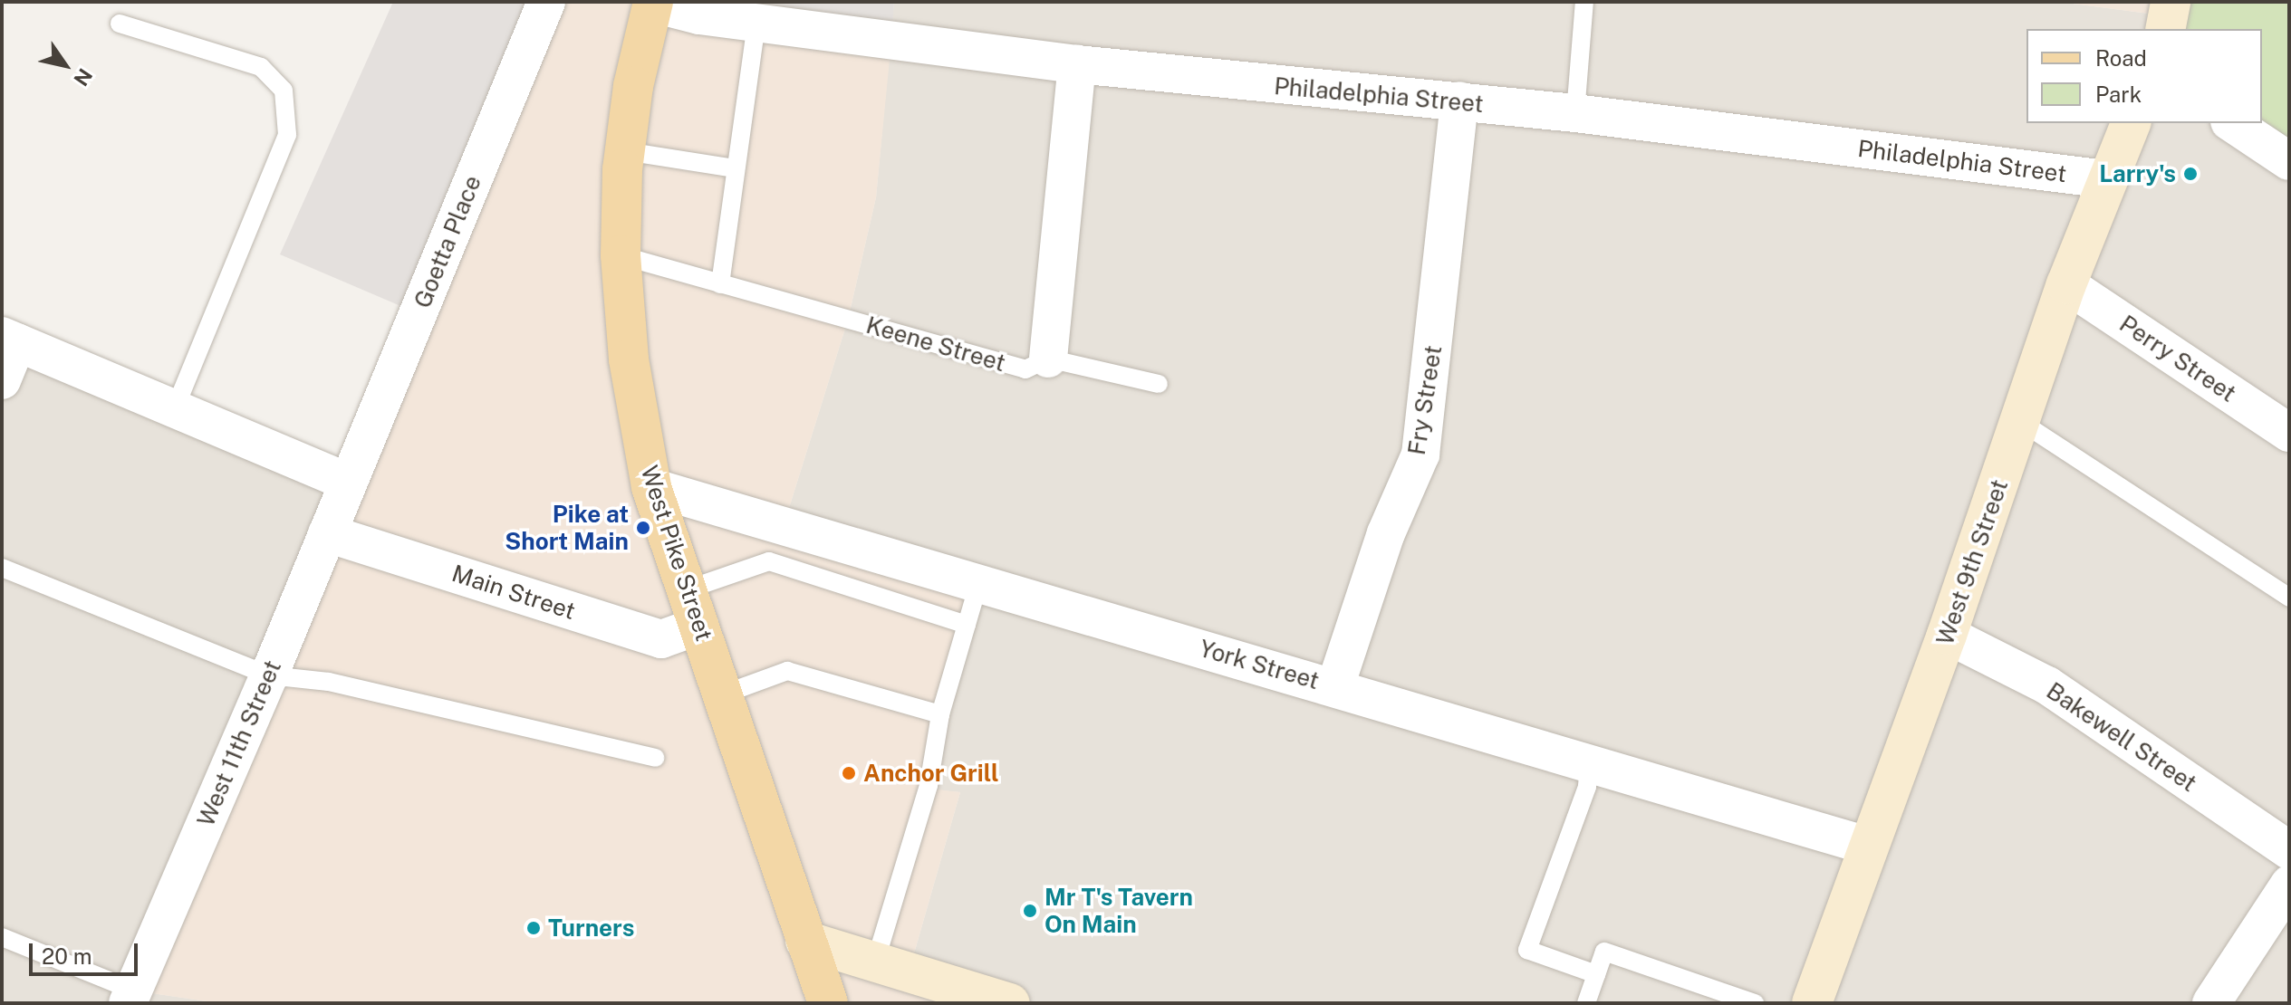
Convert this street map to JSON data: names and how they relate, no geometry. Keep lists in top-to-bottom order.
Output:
{
  "streets": {
    "main road": ["West Pike Street"],
    "street": [
      "Philadelphia Street",
      "Goetta Place",
      "Perry Street",
      "Fry Street",
      "West 9th Street",
      "Main Street",
      "York Street",
      "Bakewell Street",
      "West 11th Street"
    ],
    "lane": ["Keene Street"]
  },
  "crossings": [
    ["Philadelphia Street", "Fry Street"],
    ["Philadelphia Street", "West Pike Street"],
    ["Philadelphia Street", "West 9th Street"],
    ["Goetta Place", "West 11th Street"],
    ["Keene Street", "West Pike Street"],
    ["Perry Street", "West 9th Street"],
    ["Fry Street", "York Street"],
    ["West Pike Street", "Main Street"],
    ["West Pike Street", "York Street"],
    ["West 9th Street", "York Street"],
    ["West 9th Street", "Bakewell Street"],
    ["Main Street", "West 11th Street"]
  ],
  "places": [
    "Larry's",
    "Pike at Short Main",
    "Anchor Grill",
    "Mr T's Tavern On Main",
    "Turners"
  ],
  "legend": ["Road", "Park"],
  "scale_bar": "20 m",
  "north": "bottom right"
}
